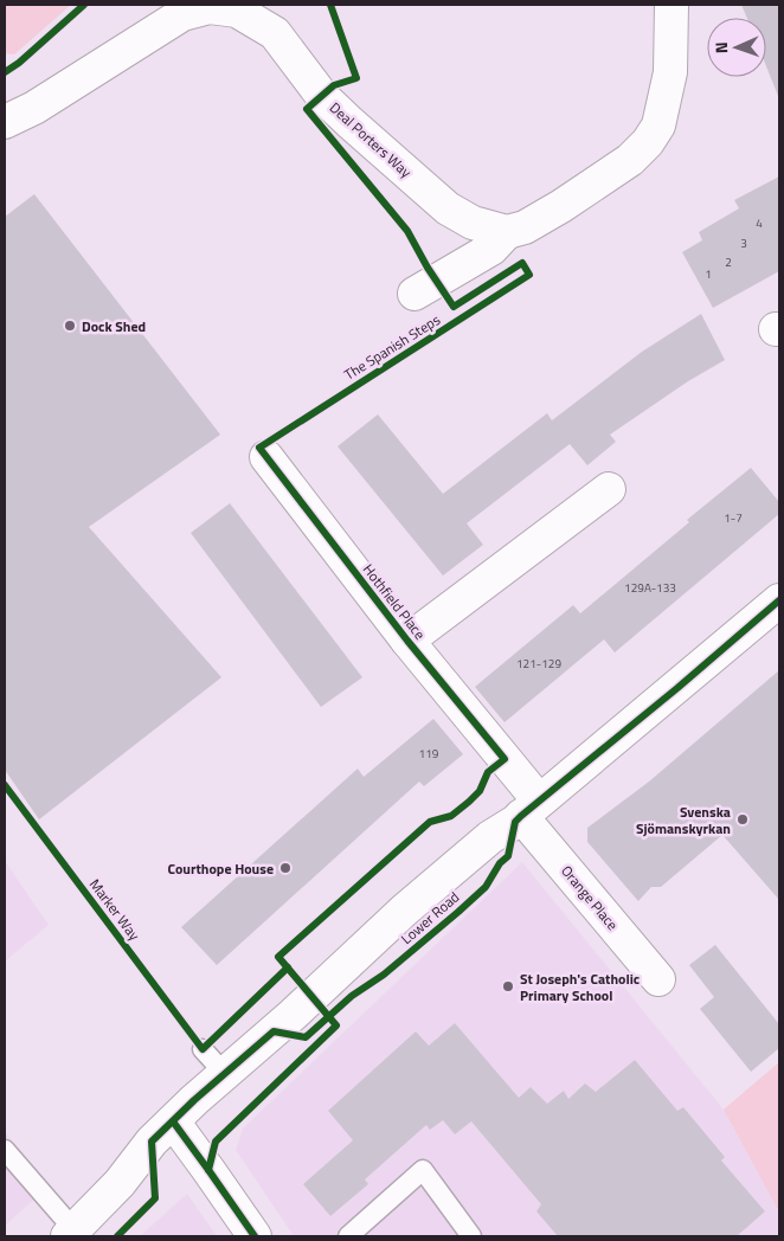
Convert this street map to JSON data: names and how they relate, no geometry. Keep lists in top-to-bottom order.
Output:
{
  "streets": {
    "street": [
      "Deal Porters Way",
      "Hothfield Place",
      "Orange Place",
      "Lower Road"
    ],
    "cycle path": ["The Spanish Steps", "Marker Way"]
  },
  "crossings": [
    ["Hothfield Place", "Orange Place"],
    ["Hothfield Place", "Lower Road"],
    ["Orange Place", "Lower Road"]
  ],
  "places": [
    "Dock Shed",
    "Svenska Sjömanskyrkan",
    "Courthope House",
    "St Joseph's Catholic Primary School"
  ],
  "house_numbers": [
    "4",
    "3",
    "2",
    "1",
    "1-7",
    "129A-133",
    "121-129",
    "119"
  ],
  "north": "left"
}
